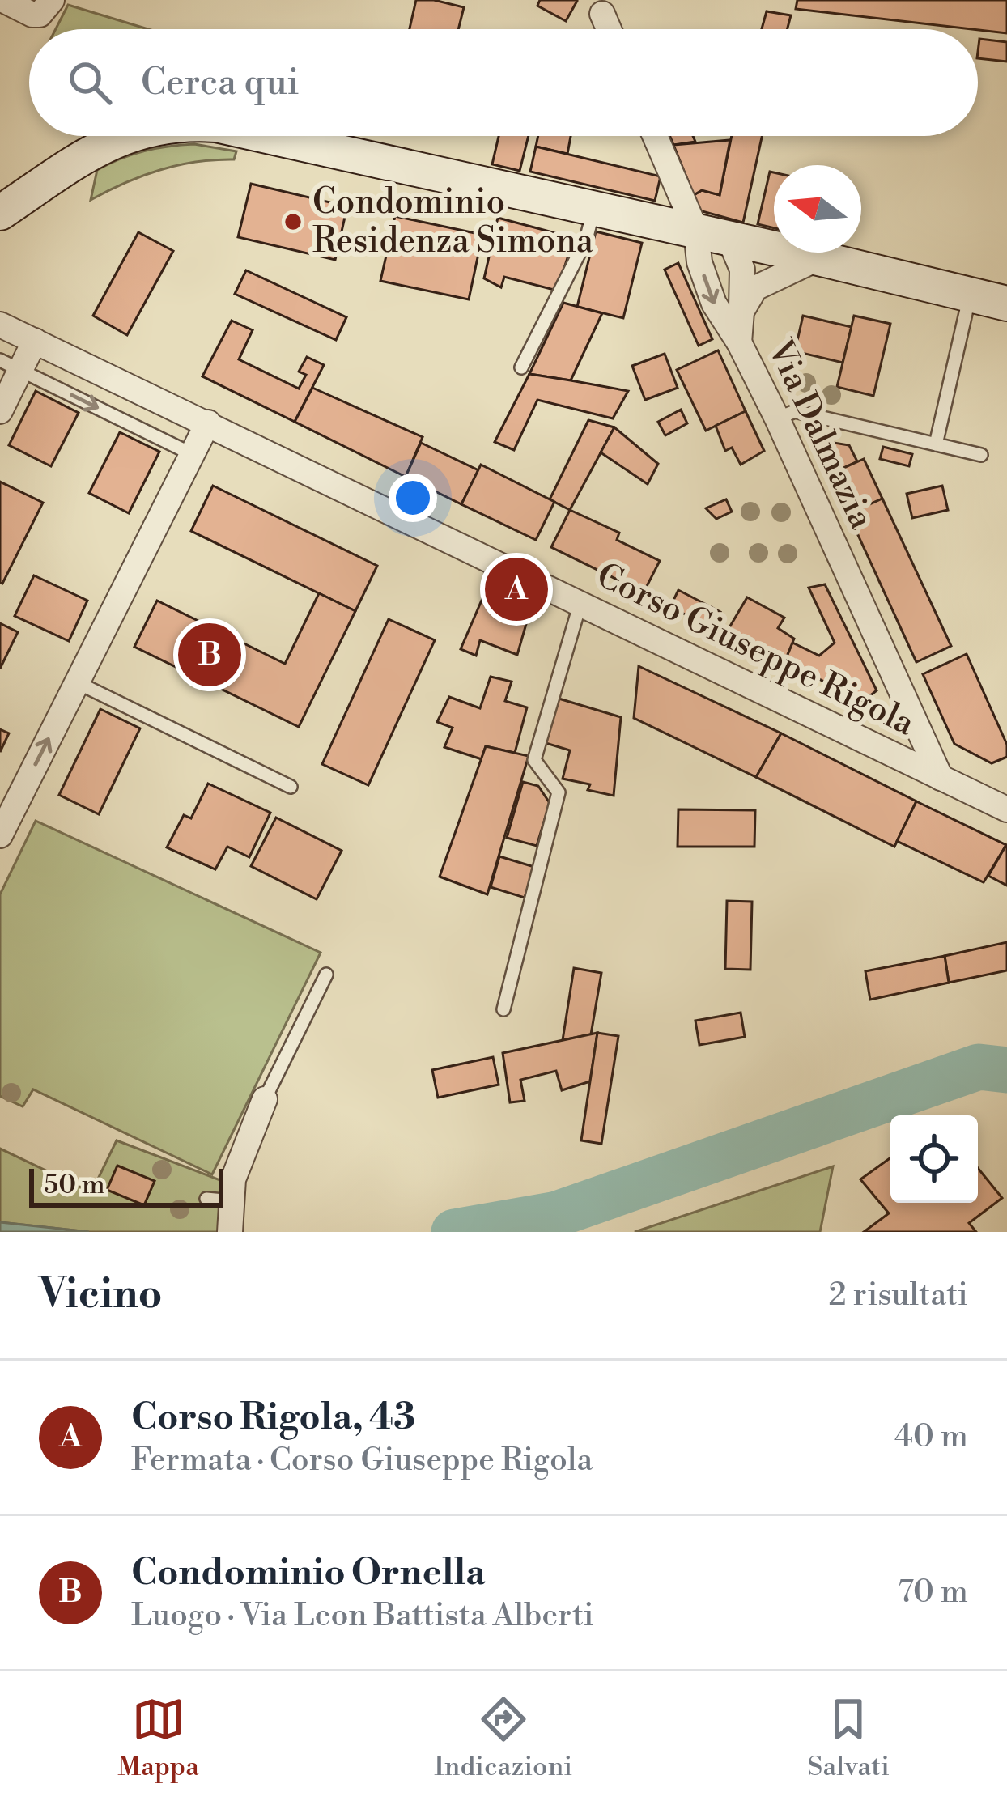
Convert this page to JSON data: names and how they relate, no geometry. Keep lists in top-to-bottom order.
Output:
{
  "streets": {
    "street": ["Via Dalmazia", "Corso Giuseppe Rigola"]
  },
  "crossings": [
    ["Via Dalmazia", "Corso Giuseppe Rigola"]
  ],
  "places": ["Condominio Residenza Simona"],
  "scale_bar": "50 m",
  "north": "left",
  "page": {
    "search": "Cerca qui",
    "pins": ["A", "B"],
    "scale": "50 m",
    "heading": ["Vicino", "2 risultati"],
    "list": [
      {
        "mark": "A",
        "name": "Corso Rigola, 43",
        "note": "Fermata · Corso Giuseppe Rigola",
        "value": "40 m"
      },
      {
        "mark": "B",
        "name": "Condominio Ornella",
        "note": "Luogo · Via Leon Battista Alberti",
        "value": "70 m"
      }
    ],
    "nav": ["Mappa", "Indicazioni", "Salvati"]
  }
}
